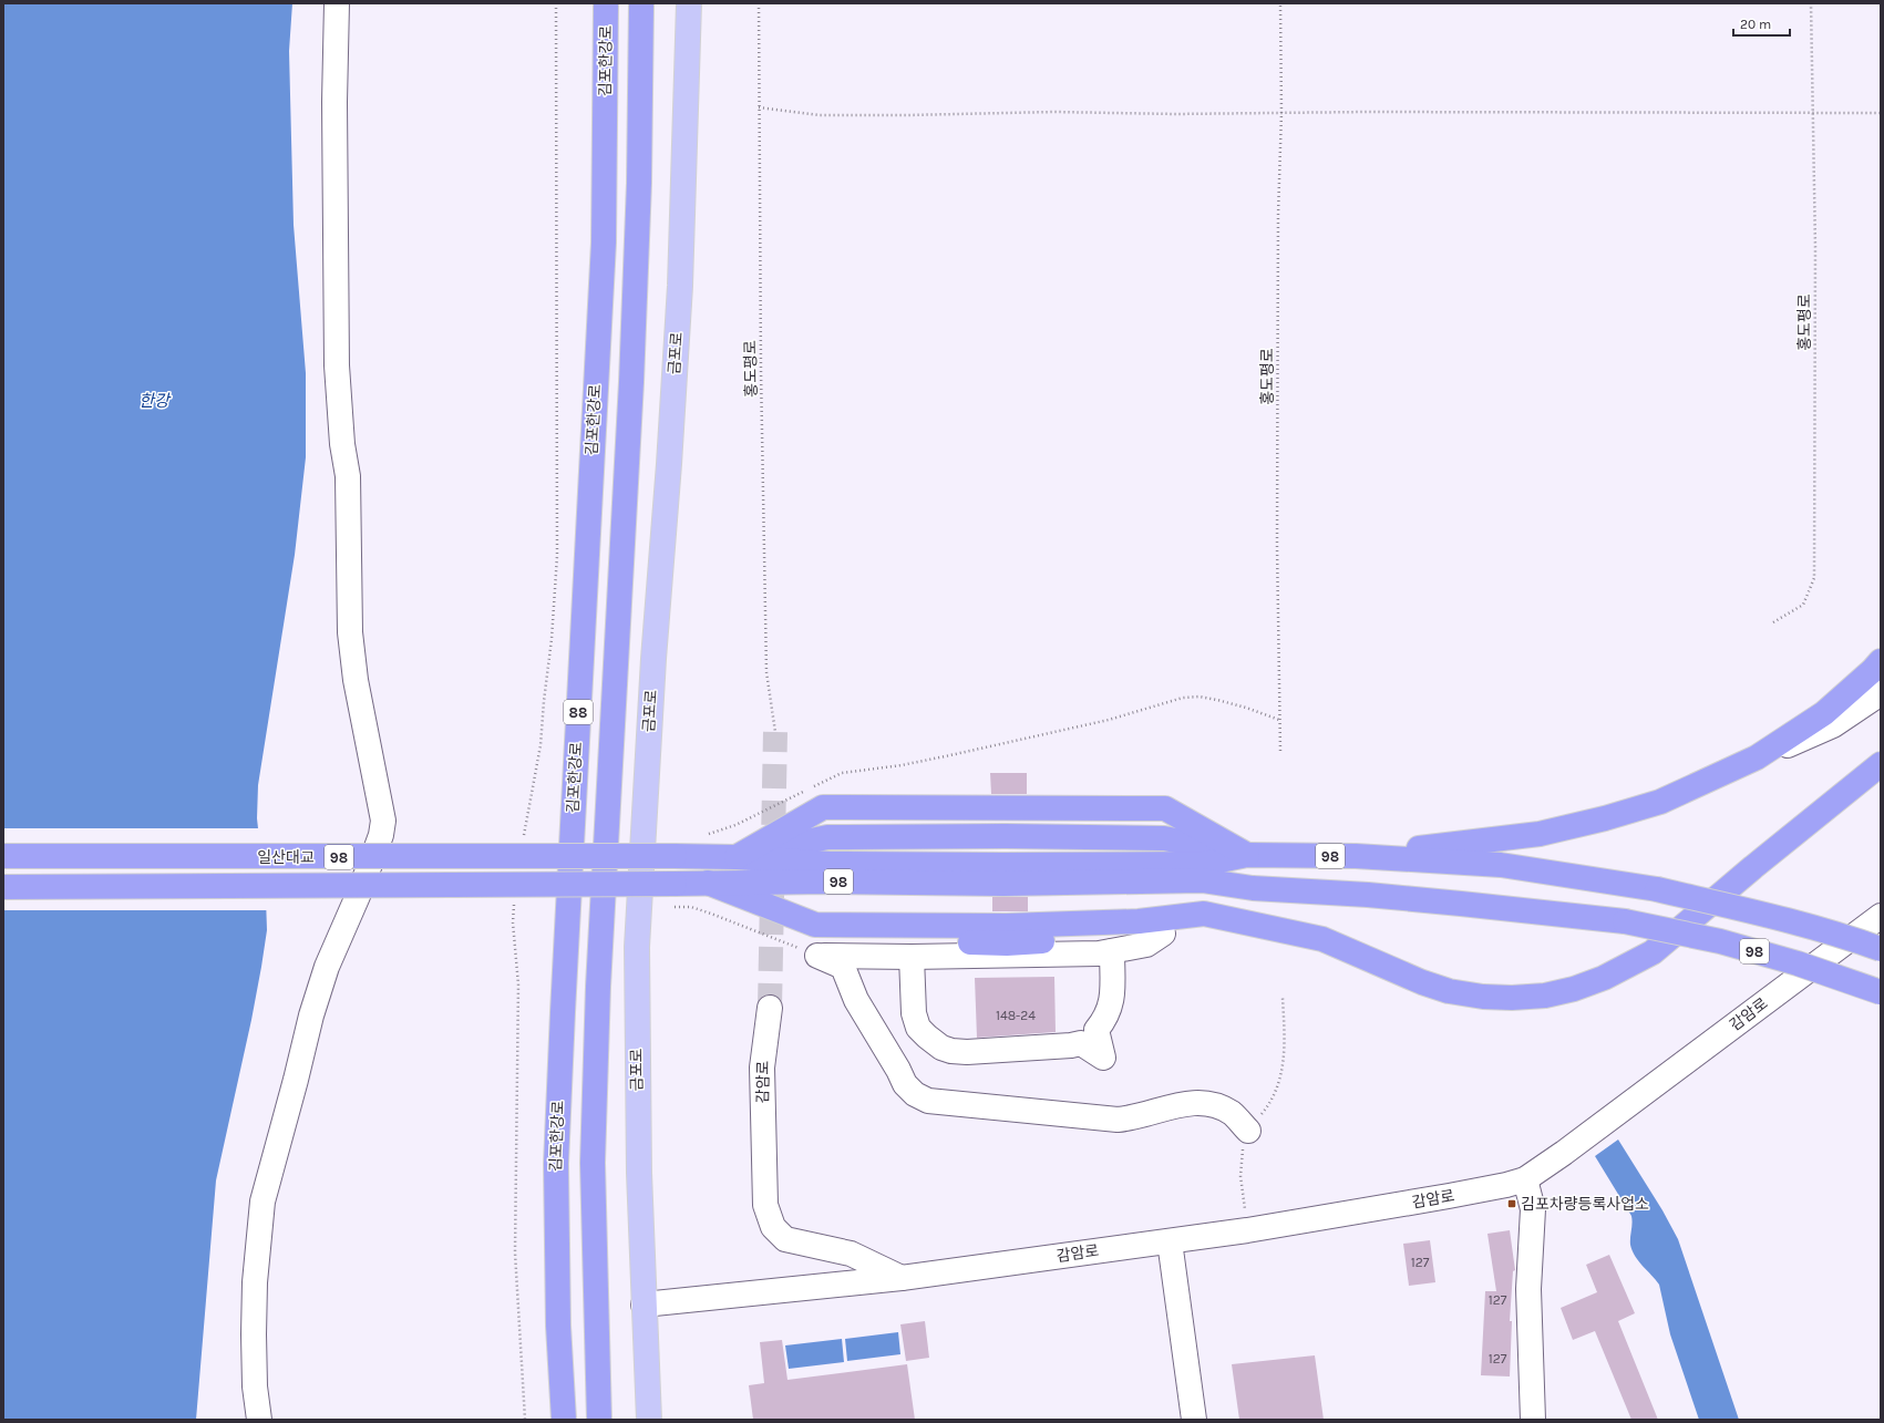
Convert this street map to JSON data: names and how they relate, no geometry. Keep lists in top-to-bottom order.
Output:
{
  "streets": {
    "highway": [
      "김포한강로",
      "88",
      "98",
      "일산대교"
    ],
    "main road": ["금포로"],
    "street": ["감암로"],
    "path": ["홍도평로"]
  },
  "crossings": [
    ["금포로", "감암로"],
    ["98", "일산대교"]
  ],
  "water": ["한강"],
  "places": {
    "transit": ["김포차량등록사업소"]
  },
  "house_numbers": [
    "148-24",
    "127",
    "127",
    "127"
  ],
  "scale_bar": "20 m"
}
